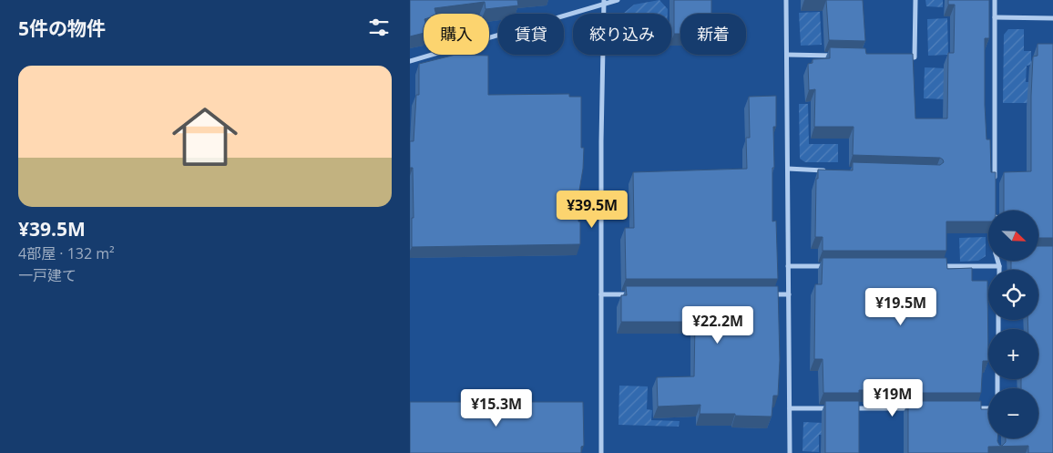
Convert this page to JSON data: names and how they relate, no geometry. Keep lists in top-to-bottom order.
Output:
{
  "north": "bottom right",
  "page": {
    "heading": "5件の物件",
    "chip": [
      "購入",
      "賃貸",
      "絞り込み",
      "新着"
    ],
    "list": [
      {
        "name": "¥39.5M",
        "note": "4部屋 · 132 m² · 一戸建て"
      }
    ],
    "price": [
      "¥39.5M",
      "¥19.5M",
      "¥22.2M",
      "¥19M",
      "¥15.3M"
    ],
    "map_buttons": ["+", "−"]
  }
}
